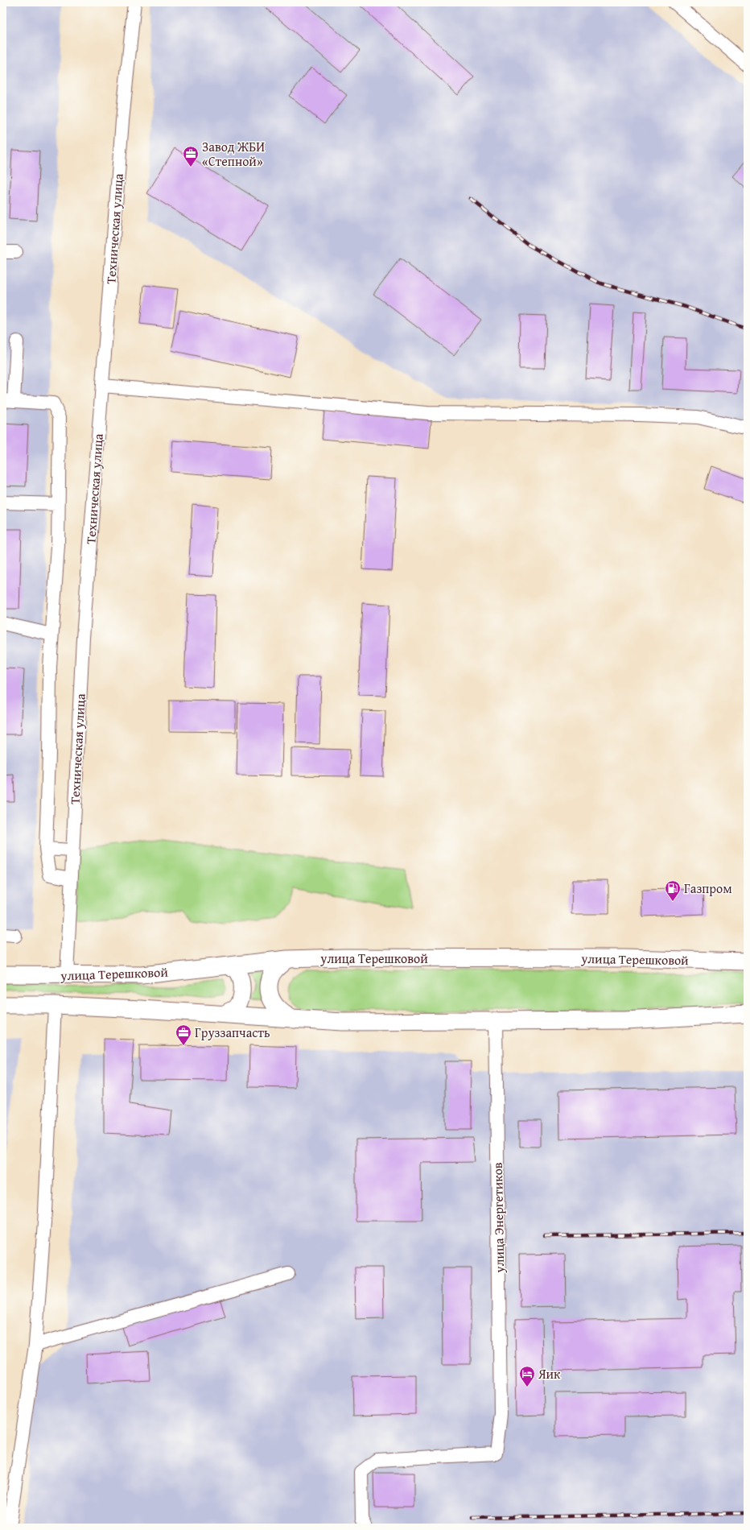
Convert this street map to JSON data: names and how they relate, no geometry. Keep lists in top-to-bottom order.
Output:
{
  "streets": {
    "main road": ["улица Терешковой"],
    "street": ["Техническая улица", "улица Энергетиков"]
  },
  "crossings": [
    ["Техническая улица", "улица Терешковой"]
  ],
  "places": {
    "office": ["Завод ЖБИ «Степной»", "Груззапчасть"],
    "fuel station": ["Газпром"],
    "hotel": ["Яик"]
  }
}
